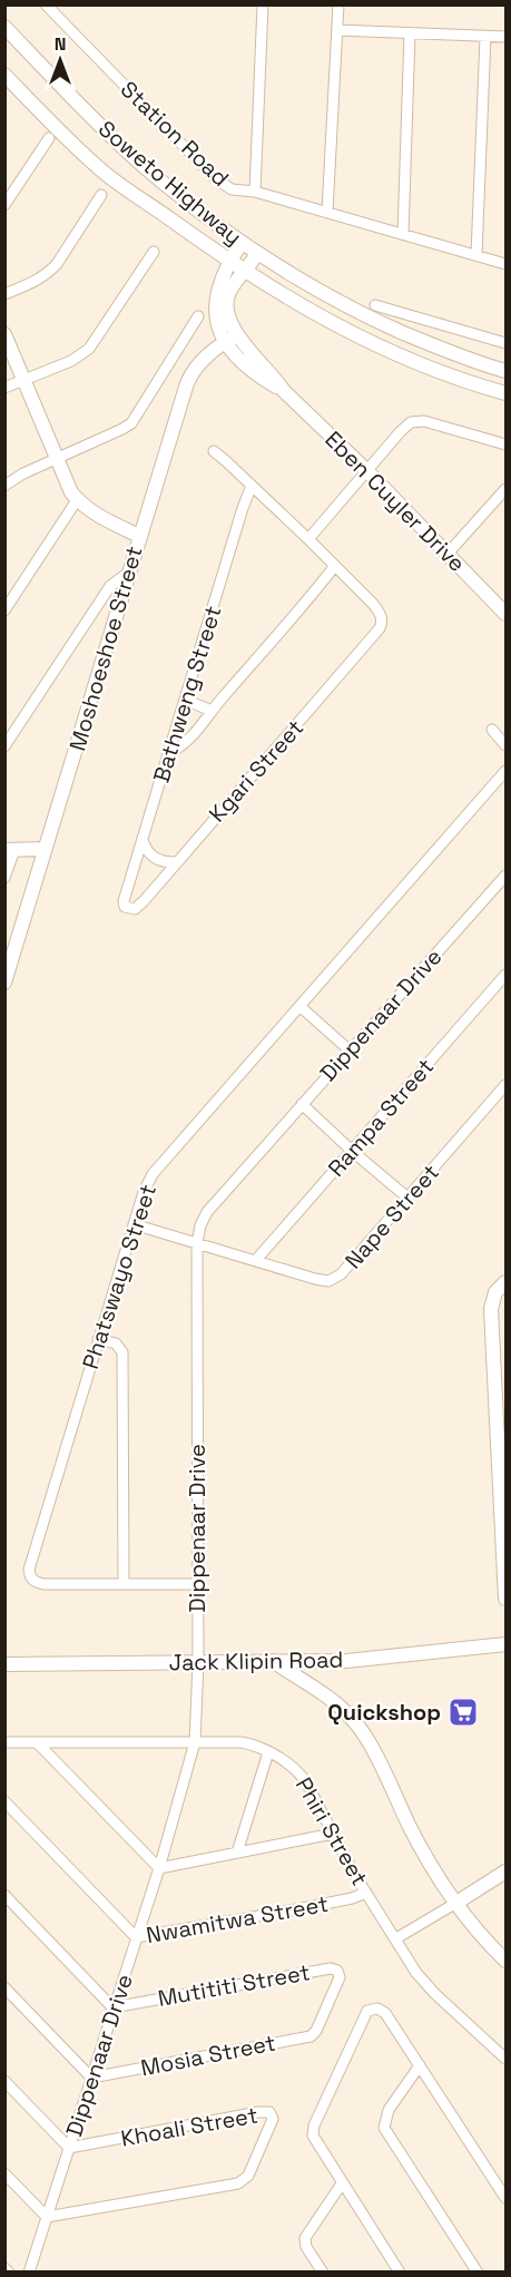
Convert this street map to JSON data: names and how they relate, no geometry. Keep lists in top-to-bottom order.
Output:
{
  "streets": {
    "street": [
      "Station Road",
      "Soweto Highway",
      "Eben Cuyler Drive",
      "Moshoeshoe Street",
      "Bathweng Street",
      "Kgari Street",
      "Dippenaar Drive",
      "Rampa Street",
      "Nape Street",
      "Phatswayo Street",
      "Jack Klipin Road",
      "Phiri Street",
      "Nwamitwa Street",
      "Mutititi Street",
      "Mosia Street",
      "Khoali Street"
    ]
  },
  "crossings": [
    ["Soweto Highway", "Eben Cuyler Drive"],
    ["Eben Cuyler Drive", "Moshoeshoe Street"],
    ["Bathweng Street", "Kgari Street"],
    ["Dippenaar Drive", "Nape Street"],
    ["Dippenaar Drive", "Phatswayo Street"],
    ["Dippenaar Drive", "Jack Klipin Road"],
    ["Dippenaar Drive", "Phiri Street"],
    ["Dippenaar Drive", "Nwamitwa Street"],
    ["Dippenaar Drive", "Mutititi Street"],
    ["Dippenaar Drive", "Mosia Street"],
    ["Dippenaar Drive", "Khoali Street"],
    ["Rampa Street", "Nape Street"],
    ["Nape Street", "Phatswayo Street"],
    ["Phiri Street", "Nwamitwa Street"],
    ["Mutititi Street", "Mosia Street"]
  ],
  "places": {
    "supermarket": ["Quickshop"]
  },
  "north": "top"
}
